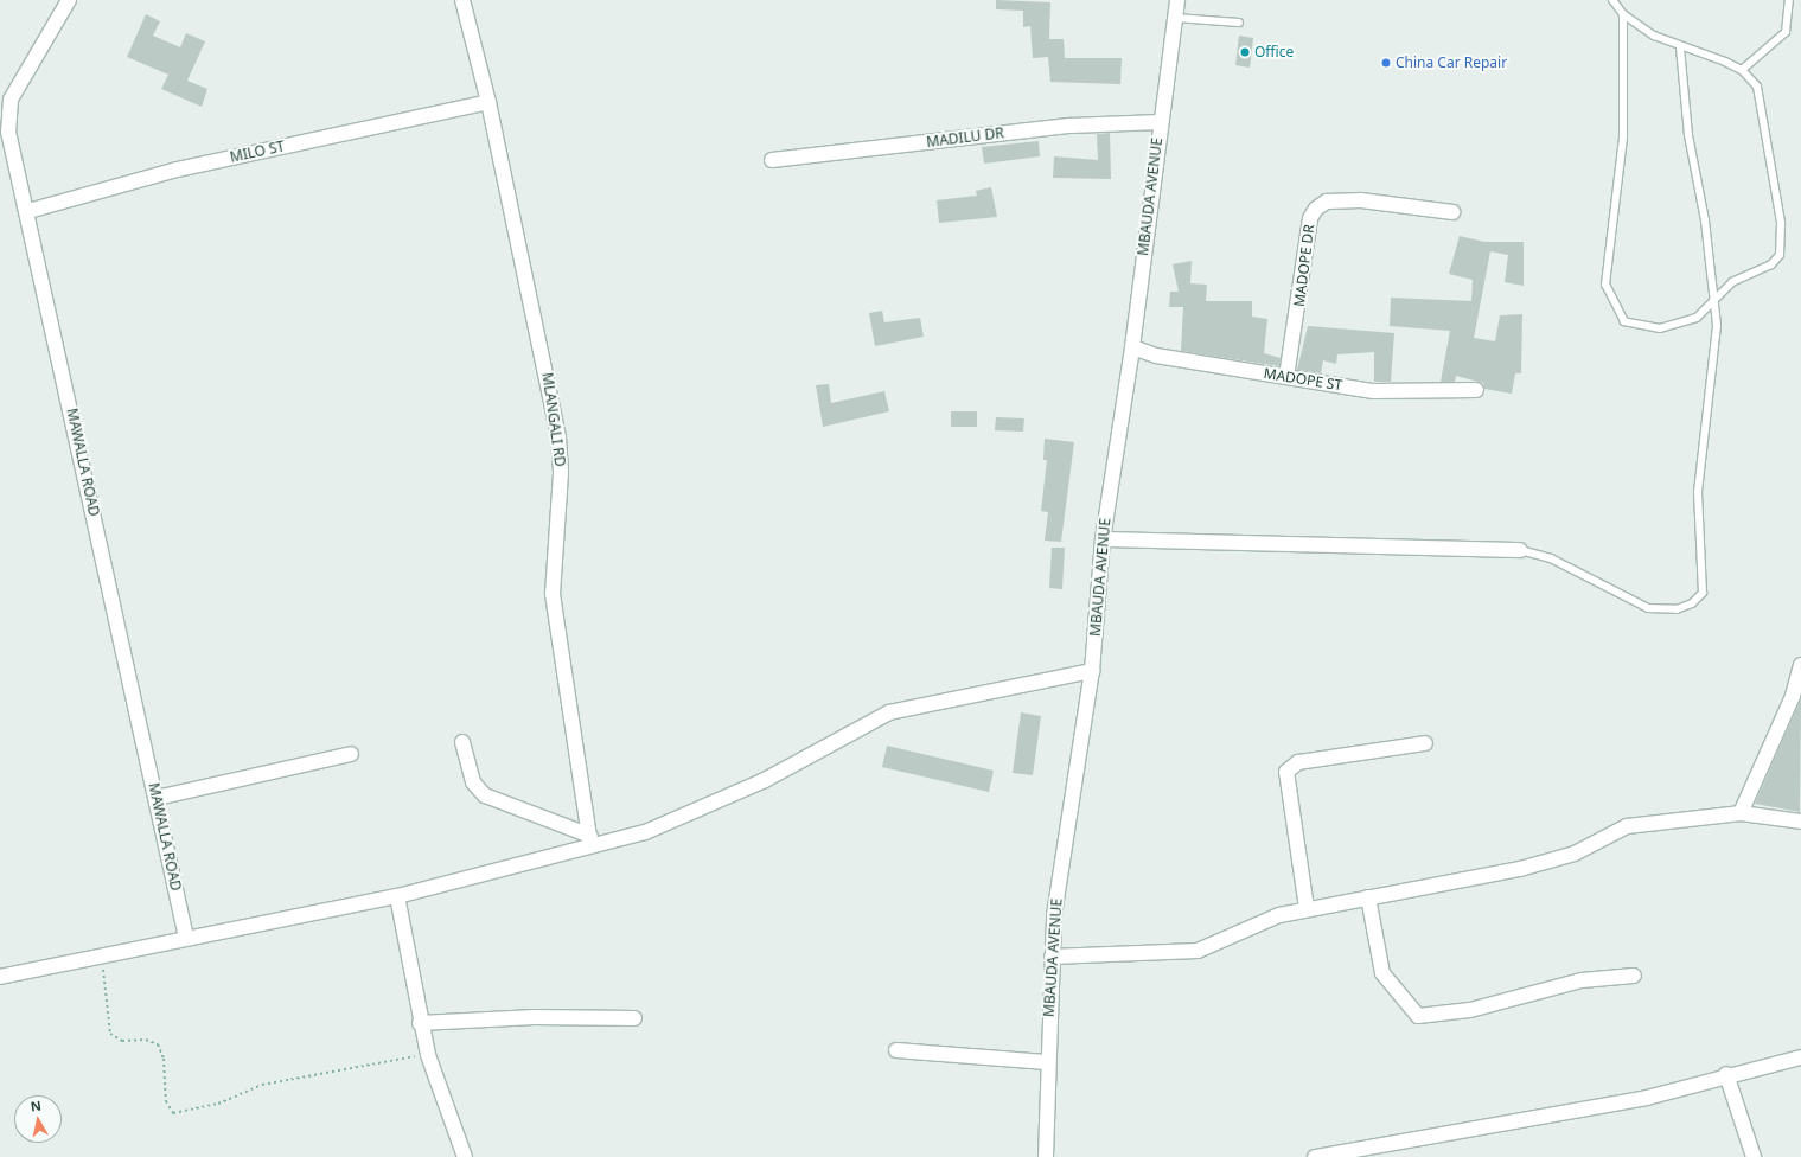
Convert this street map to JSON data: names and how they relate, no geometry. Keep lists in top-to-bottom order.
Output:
{
  "streets": {
    "street": [
      "MADILU DR",
      "MILO ST",
      "MBAUDA AVENUE",
      "MADOPE DR",
      "MADOPE ST",
      "MLANGALI RD",
      "MAWALLA ROAD"
    ]
  },
  "crossings": [
    ["MADILU DR", "MBAUDA AVENUE"],
    ["MILO ST", "MLANGALI RD"],
    ["MILO ST", "MAWALLA ROAD"],
    ["MBAUDA AVENUE", "MADOPE ST"],
    ["MADOPE DR", "MADOPE ST"]
  ],
  "places": ["Office", "China Car Repair"],
  "north": "top"
}
